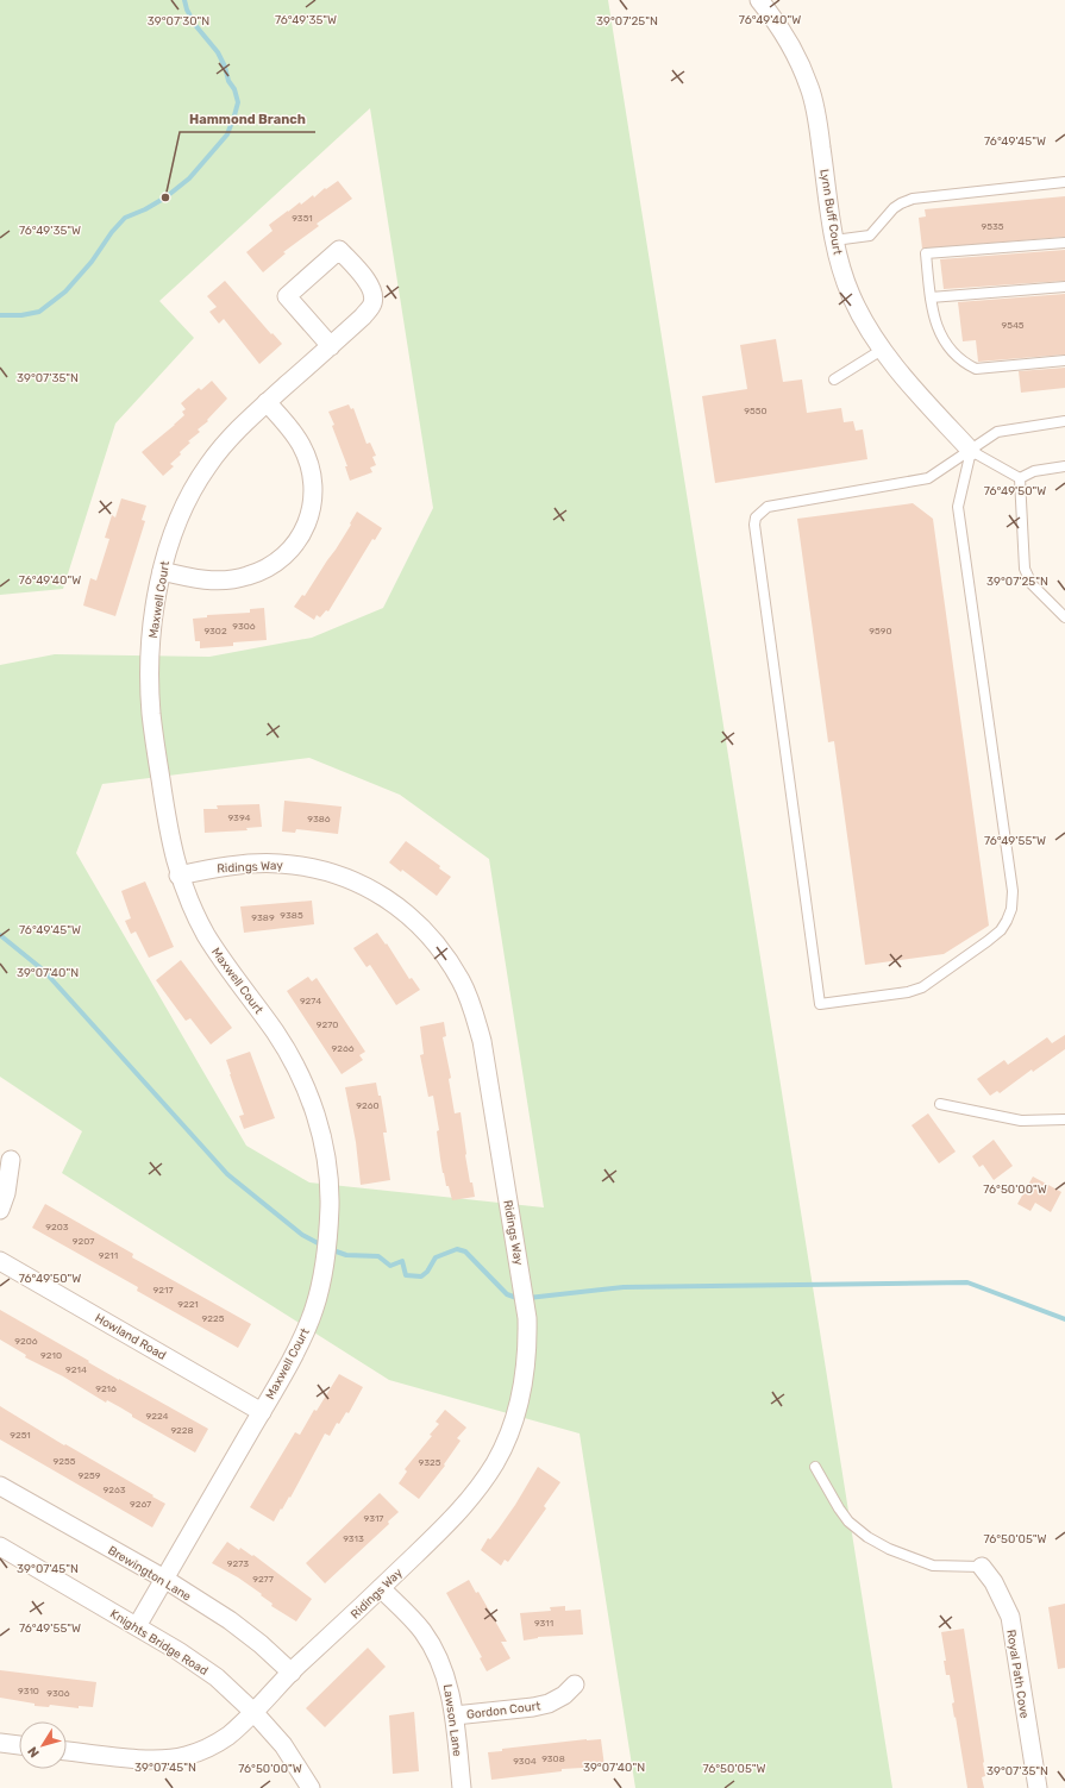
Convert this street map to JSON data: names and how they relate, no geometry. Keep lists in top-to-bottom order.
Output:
{
  "streets": {
    "street": [
      "Lynn Buff Court",
      "Maxwell Court",
      "Ridings Way",
      "Howland Road",
      "Brewington Lane",
      "Knights Bridge Road",
      "Royal Path Cove",
      "Gordon Court",
      "Lawson Lane"
    ]
  },
  "crossings": [
    ["Maxwell Court", "Ridings Way"],
    ["Maxwell Court", "Howland Road"],
    ["Maxwell Court", "Brewington Lane"],
    ["Maxwell Court", "Knights Bridge Road"],
    ["Ridings Way", "Brewington Lane"],
    ["Ridings Way", "Knights Bridge Road"],
    ["Ridings Way", "Lawson Lane"],
    ["Gordon Court", "Lawson Lane"]
  ],
  "places": ["Hammond Branch"],
  "house_numbers": [
    "9351",
    "9535",
    "9545",
    "9550",
    "9306",
    "9302",
    "9590",
    "9394",
    "9386",
    "9385",
    "9389",
    "9274",
    "9270",
    "9266",
    "9260",
    "9203",
    "9207",
    "9211",
    "9217",
    "9221",
    "9225",
    "9206",
    "9210",
    "9214",
    "9216",
    "9224",
    "9228",
    "9251",
    "9255",
    "9325",
    "9259",
    "9263",
    "9267",
    "9317",
    "9313",
    "9273",
    "9277",
    "9311",
    "9310",
    "9306",
    "9308",
    "9304"
  ],
  "north": "bottom left",
  "coordinates": [
    "76°49'35\"W",
    "76°49'40\"W",
    "39°07'30\"N",
    "39°07'25\"N",
    "76°49'45\"W",
    "39°07'35\"N",
    "76°49'50\"W",
    "76°49'55\"W",
    "39°07'40\"N",
    "76°50'00\"W",
    "76°50'05\"W",
    "39°07'45\"N"
  ]
}
